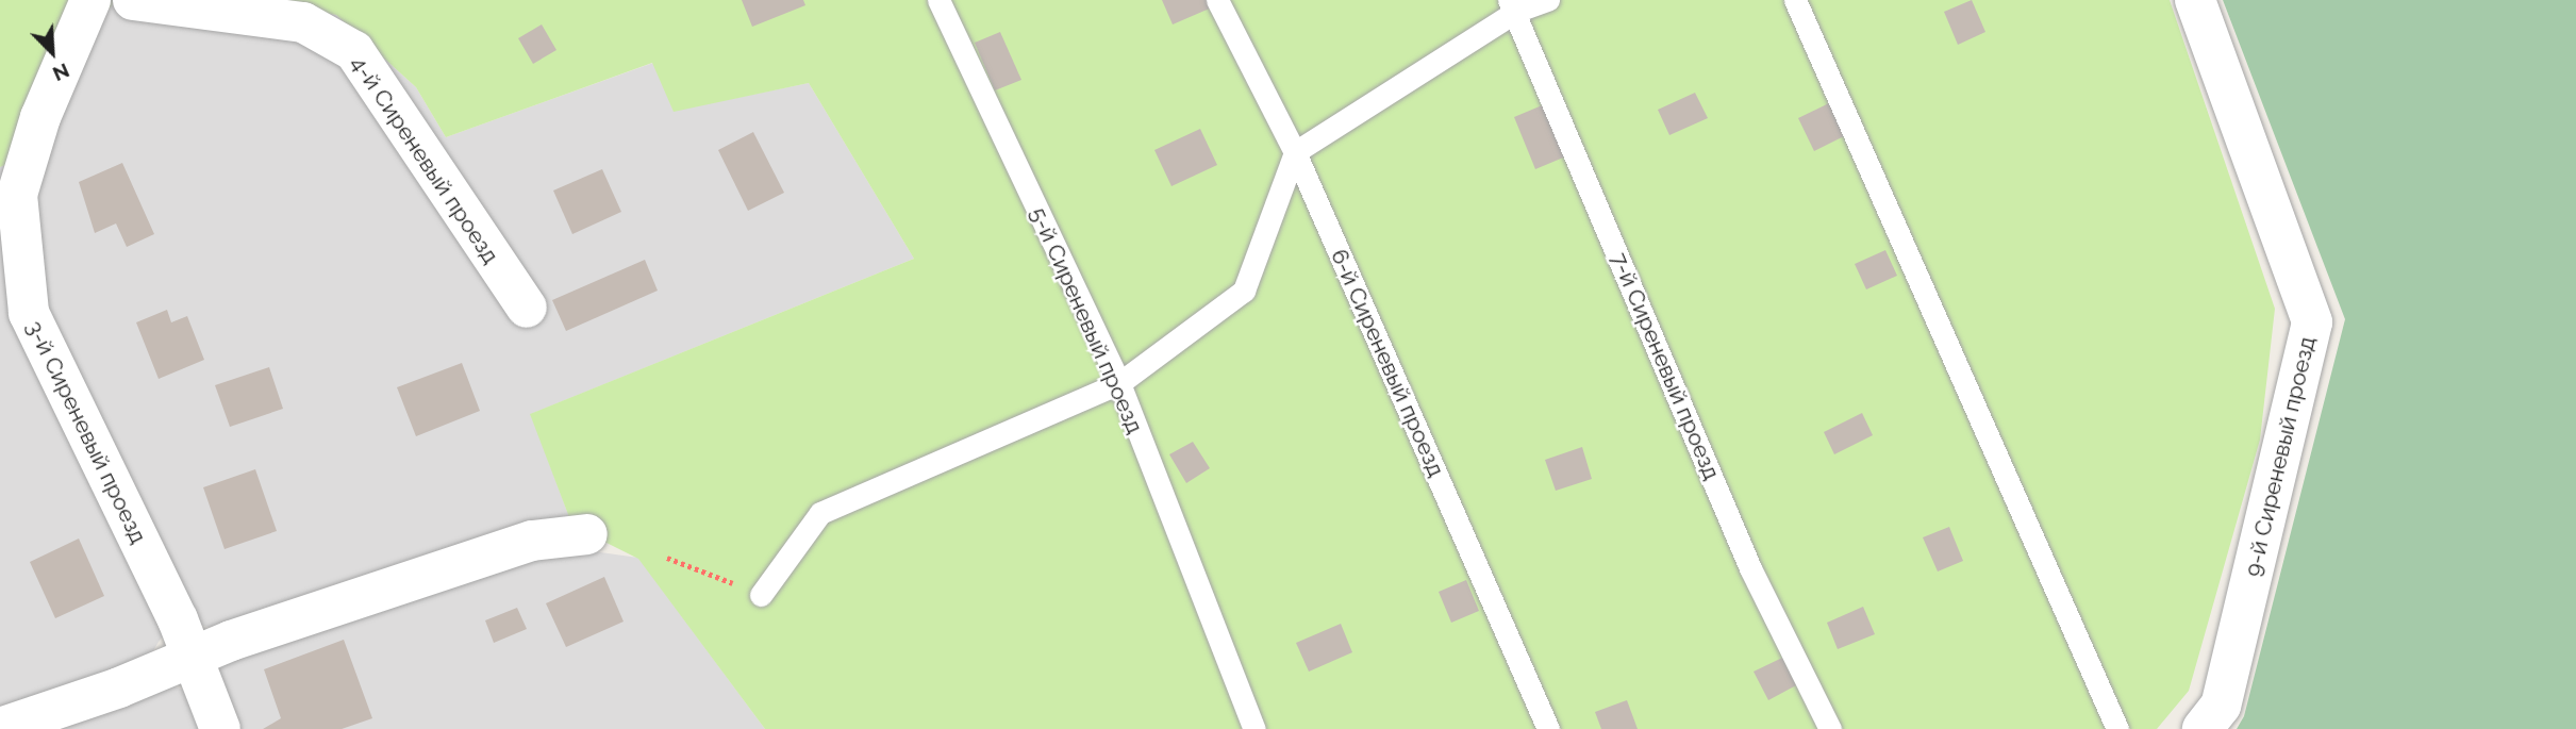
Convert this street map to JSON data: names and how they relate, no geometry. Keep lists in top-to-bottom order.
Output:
{
  "streets": {
    "street": ["4-й Сиреневый проезд", "3-й Сиреневый проезд", "9-й Сиреневый проезд"],
    "lane": ["5-й Сиреневый проезд", "6-й Сиреневый проезд", "7-й Сиреневый проезд"]
  },
  "north": "bottom right"
}
